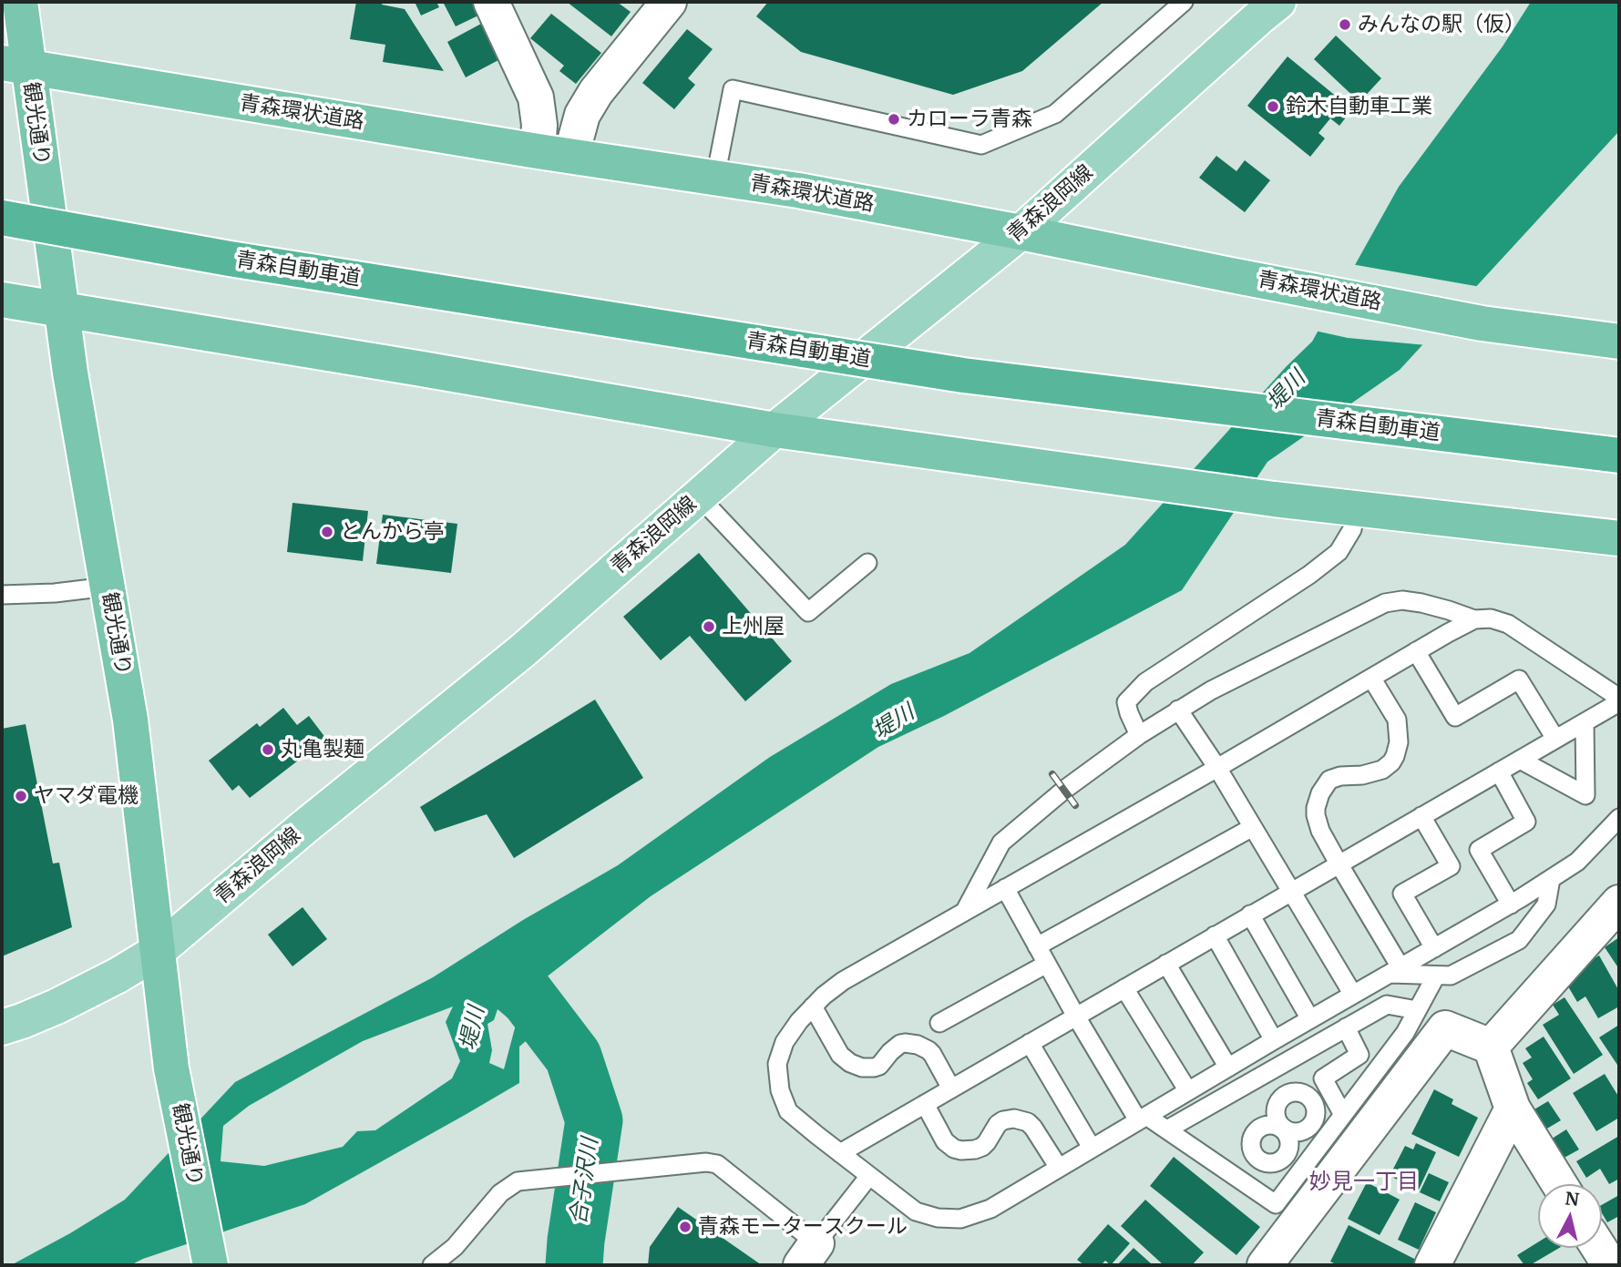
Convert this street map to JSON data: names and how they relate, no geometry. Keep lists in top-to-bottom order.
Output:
{
  "streets": {
    "highway": ["青森環状道路", "観光通り", "青森自動車道"],
    "main road": ["青森浪岡線"]
  },
  "crossings": [
    ["青森環状道路", "観光通り"],
    ["青森環状道路", "青森浪岡線"],
    ["観光通り", "青森浪岡線"]
  ],
  "districts": ["妙見一丁目"],
  "water": ["堤川", "合子沢川"],
  "places": [
    "みんなの駅（仮）",
    "鈴木自動車工業",
    "カローラ青森",
    "とんから亭",
    "上州屋",
    "丸亀製麺",
    "ヤマダ電機",
    "青森モータースクール"
  ],
  "north": "top"
}
